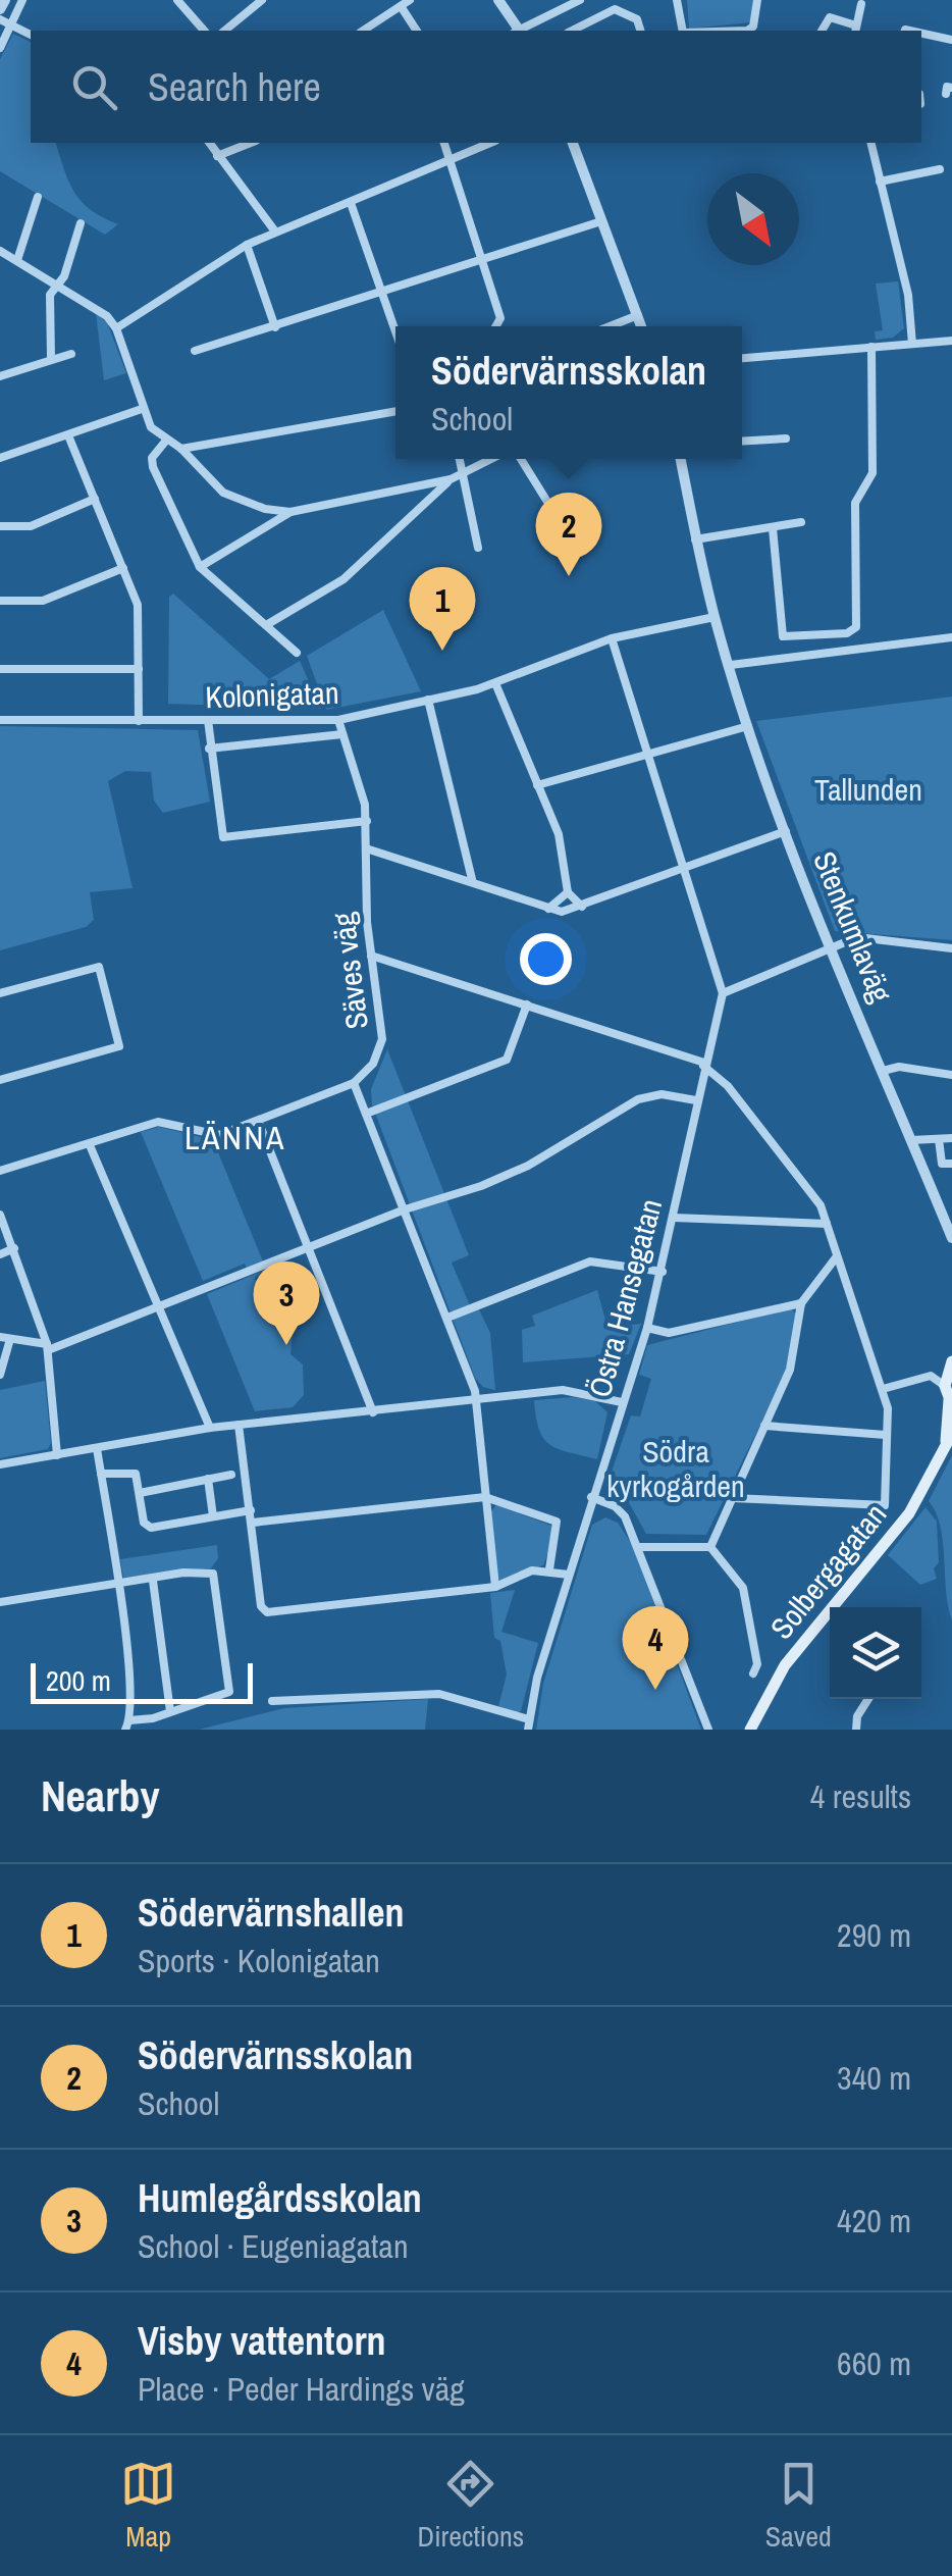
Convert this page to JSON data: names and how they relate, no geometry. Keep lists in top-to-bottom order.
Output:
{
  "streets": {
    "main road": ["Solbergagatan"],
    "street": [
      "Kolonigatan",
      "Stenkumlaväg",
      "Säves väg",
      "Östra Hansegatan"
    ]
  },
  "crossings": [
    ["Kolonigatan", "Stenkumlaväg"],
    ["Kolonigatan", "Säves väg"]
  ],
  "districts": ["LÄNNA"],
  "parks": ["Tallunden", "Södra kyrkogården"],
  "scale_bar": "200 m",
  "north": "bottom right",
  "page": {
    "search": "Search here",
    "popup": ["Södervärnsskolan", "School"],
    "pins": [
      "2",
      "1",
      "3",
      "4"
    ],
    "scale": "200 m",
    "heading": ["Nearby", "4 results"],
    "list": [
      {
        "mark": "1",
        "name": "Södervärnshallen",
        "note": "Sports · Kolonigatan",
        "value": "290 m"
      },
      {
        "mark": "2",
        "name": "Södervärnsskolan",
        "note": "School",
        "value": "340 m"
      },
      {
        "mark": "3",
        "name": "Humlegårdsskolan",
        "note": "School · Eugeniagatan",
        "value": "420 m"
      },
      {
        "mark": "4",
        "name": "Visby vattentorn",
        "note": "Place · Peder Hardings väg",
        "value": "660 m"
      }
    ],
    "nav": ["Map", "Directions", "Saved"]
  }
}
